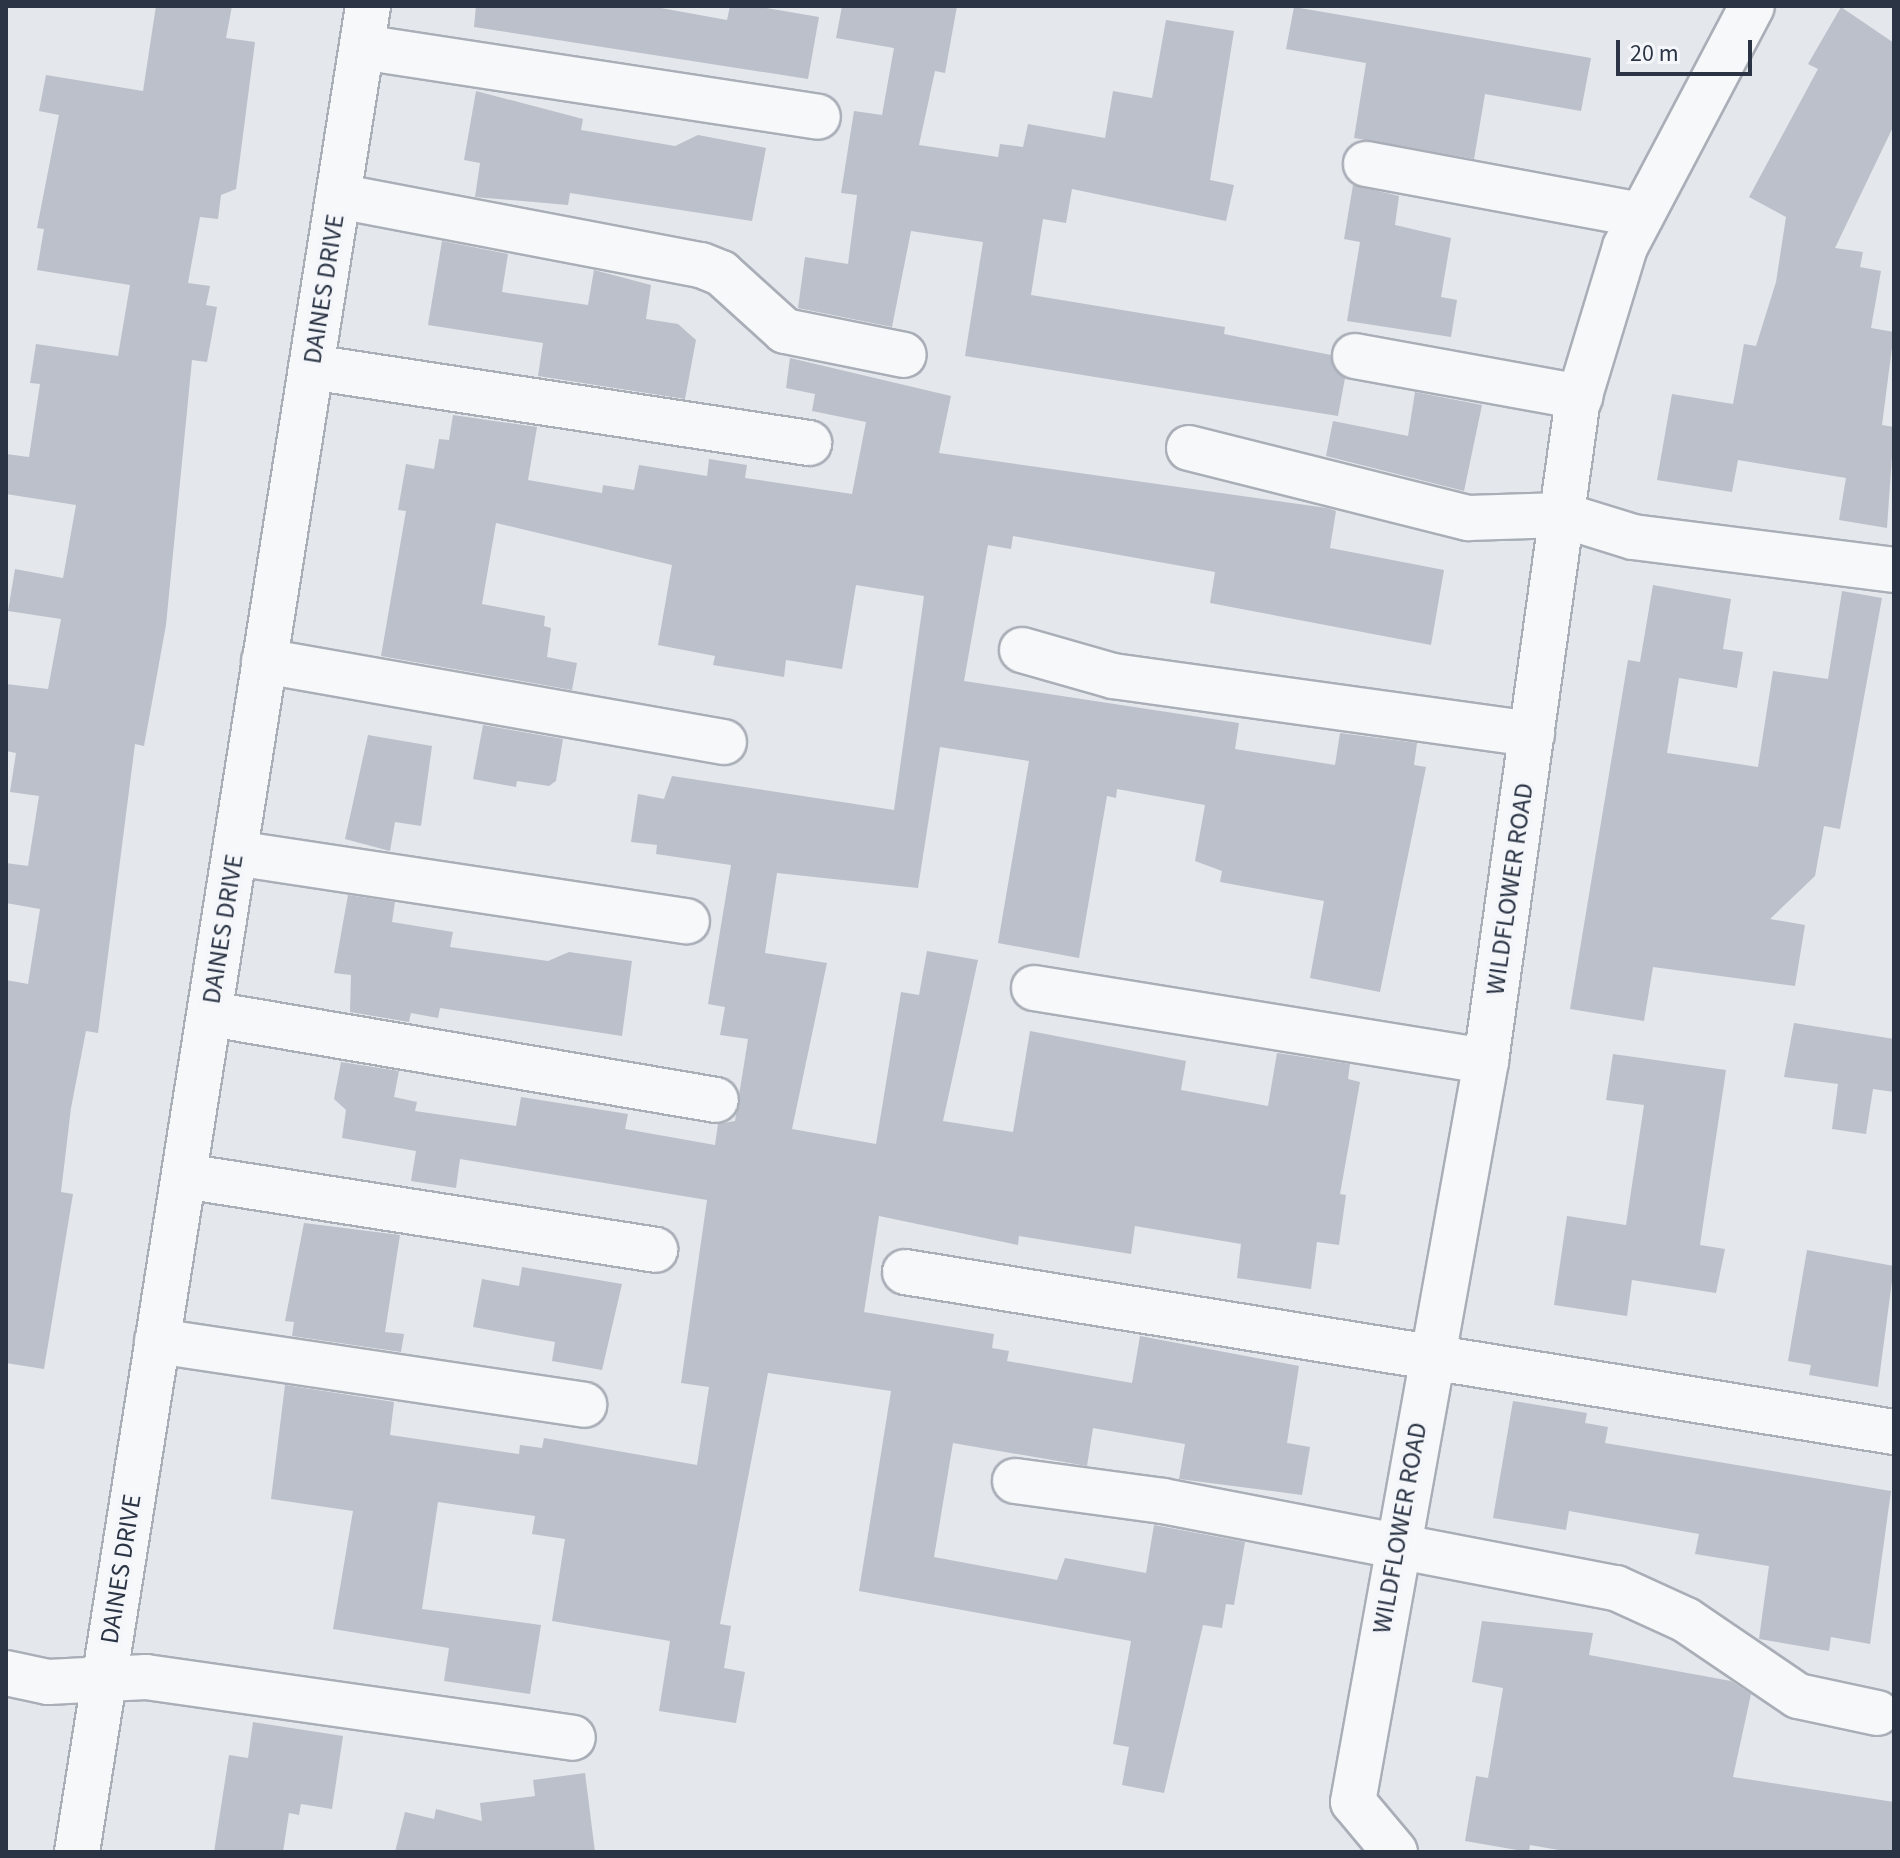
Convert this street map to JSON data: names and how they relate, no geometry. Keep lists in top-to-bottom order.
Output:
{
  "streets": {
    "street": ["DAINES DRIVE", "WILDFLOWER ROAD"]
  },
  "scale_bar": "20 m"
}
